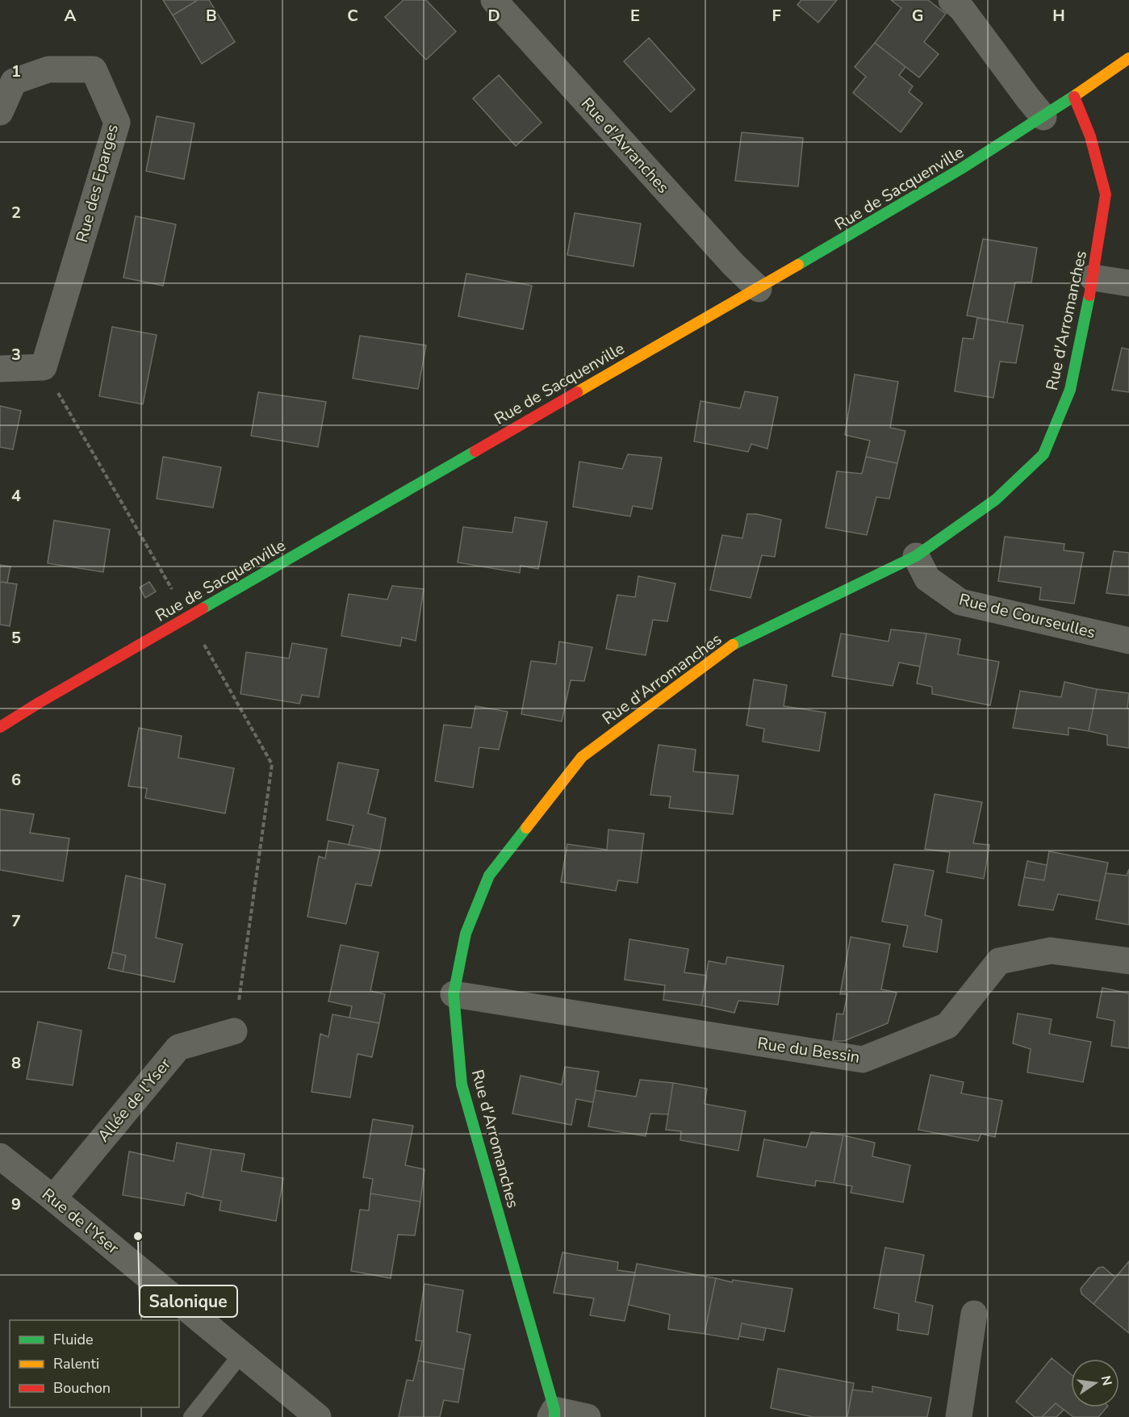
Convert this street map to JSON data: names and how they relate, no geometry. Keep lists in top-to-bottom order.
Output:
{
  "streets": {
    "street": [
      "Rue d'Avranches",
      "Rue des Eparges",
      "Rue de Sacquenville",
      "Rue d'Arromanches",
      "Rue de Courseulles",
      "Rue du Bessin",
      "Allée de l'Yser",
      "Rue de l'Yser"
    ]
  },
  "crossings": [
    ["Rue d'Avranches", "Rue de Sacquenville"],
    ["Rue de Sacquenville", "Rue d'Arromanches"],
    ["Rue d'Arromanches", "Rue de Courseulles"],
    ["Rue d'Arromanches", "Rue du Bessin"],
    ["Allée de l'Yser", "Rue de l'Yser"]
  ],
  "places": ["Salonique"],
  "legend": ["Fluide", "Ralenti", "Bouchon"],
  "north": "right",
  "grid": {
    "columns": [
      "A",
      "B",
      "C",
      "D",
      "E",
      "F",
      "G",
      "H"
    ],
    "rows": [
      "1",
      "2",
      "3",
      "4",
      "5",
      "6",
      "7",
      "8",
      "9"
    ]
  }
}
